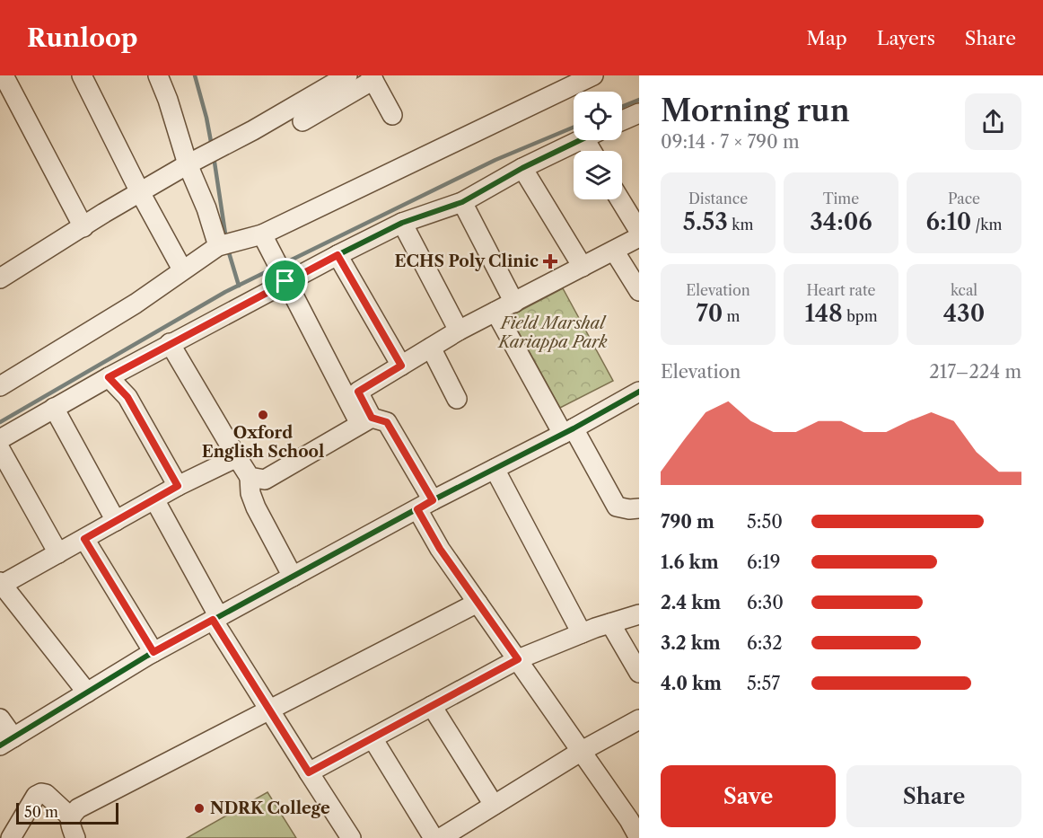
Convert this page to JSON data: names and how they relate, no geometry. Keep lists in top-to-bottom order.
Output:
{
  "parks": ["Field Marshal Kariappa Park"],
  "places": {
    "health": ["ECHS Poly Clinic"],
    "other": ["Oxford English School", "NDRK College"]
  },
  "scale_bar": "50 m",
  "page": {
    "header": "Runloop",
    "nav": ["Map", "Layers", "Share"],
    "heading": ["Morning run", "09:14 · 7 × 790 m"],
    "stats": [
      ["Distance", "5.53 km"],
      ["Time", "34:06"],
      ["Pace", "6:10 /km"],
      ["Elevation", "70 m"],
      ["Heart rate", "148 bpm"],
      ["kcal", "430"]
    ],
    "chart": ["Elevation", "217–224 m"],
    "list": [
      {
        "name": "790 m",
        "note": "5:50"
      },
      {
        "name": "1.6 km",
        "note": "6:19"
      },
      {
        "name": "2.4 km",
        "note": "6:30"
      },
      {
        "name": "3.2 km",
        "note": "6:32"
      },
      {
        "name": "4.0 km",
        "note": "5:57"
      }
    ],
    "buttons": ["Save", "Share"],
    "scale": "50 m"
  }
}
